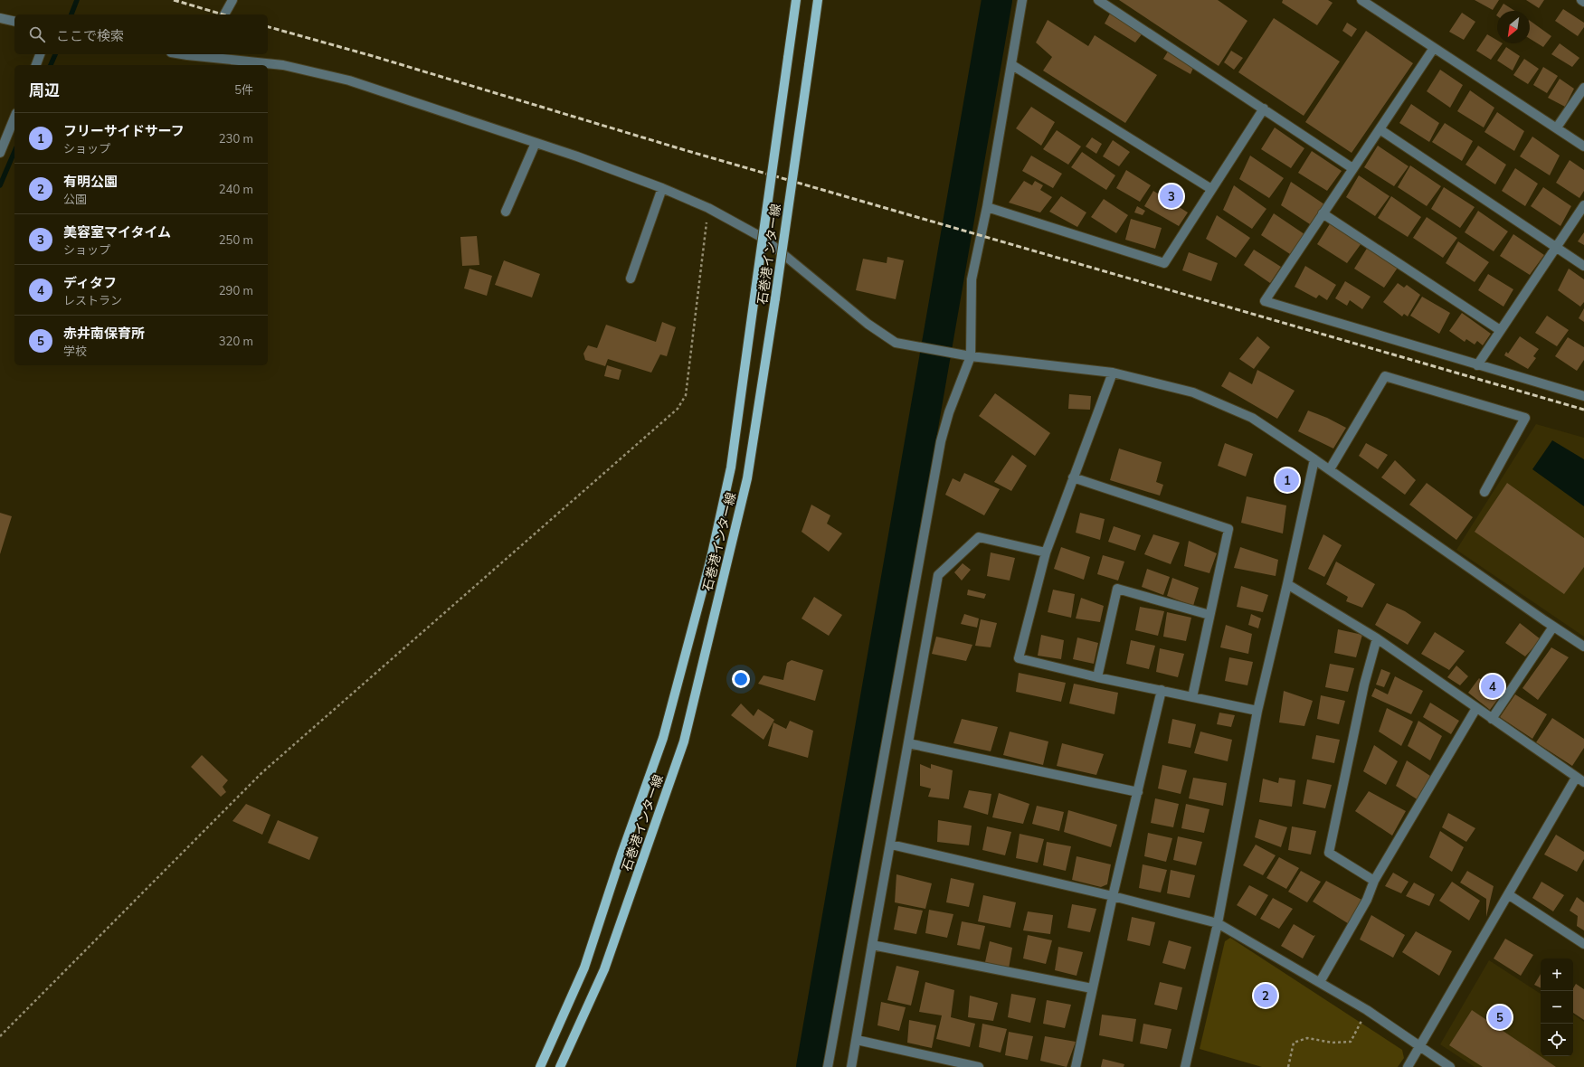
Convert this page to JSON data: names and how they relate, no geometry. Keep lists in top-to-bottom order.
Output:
{
  "streets": {
    "main road": ["石巻港インター線"]
  },
  "north": "bottom left",
  "page": {
    "search": "ここで検索",
    "heading": ["周辺", "5件"],
    "list": [
      {
        "mark": "1",
        "name": "フリーサイドサーフ",
        "note": "ショップ",
        "value": "230 m"
      },
      {
        "mark": "2",
        "name": "有明公園",
        "note": "公園",
        "value": "240 m"
      },
      {
        "mark": "3",
        "name": "美容室マイタイム",
        "note": "ショップ",
        "value": "250 m"
      },
      {
        "mark": "4",
        "name": "ディタフ",
        "note": "レストラン",
        "value": "290 m"
      },
      {
        "mark": "5",
        "name": "赤井南保育所",
        "note": "学校",
        "value": "320 m"
      }
    ],
    "pins": [
      "3",
      "1",
      "4",
      "2",
      "5"
    ],
    "map_buttons": ["+", "−"]
  }
}
